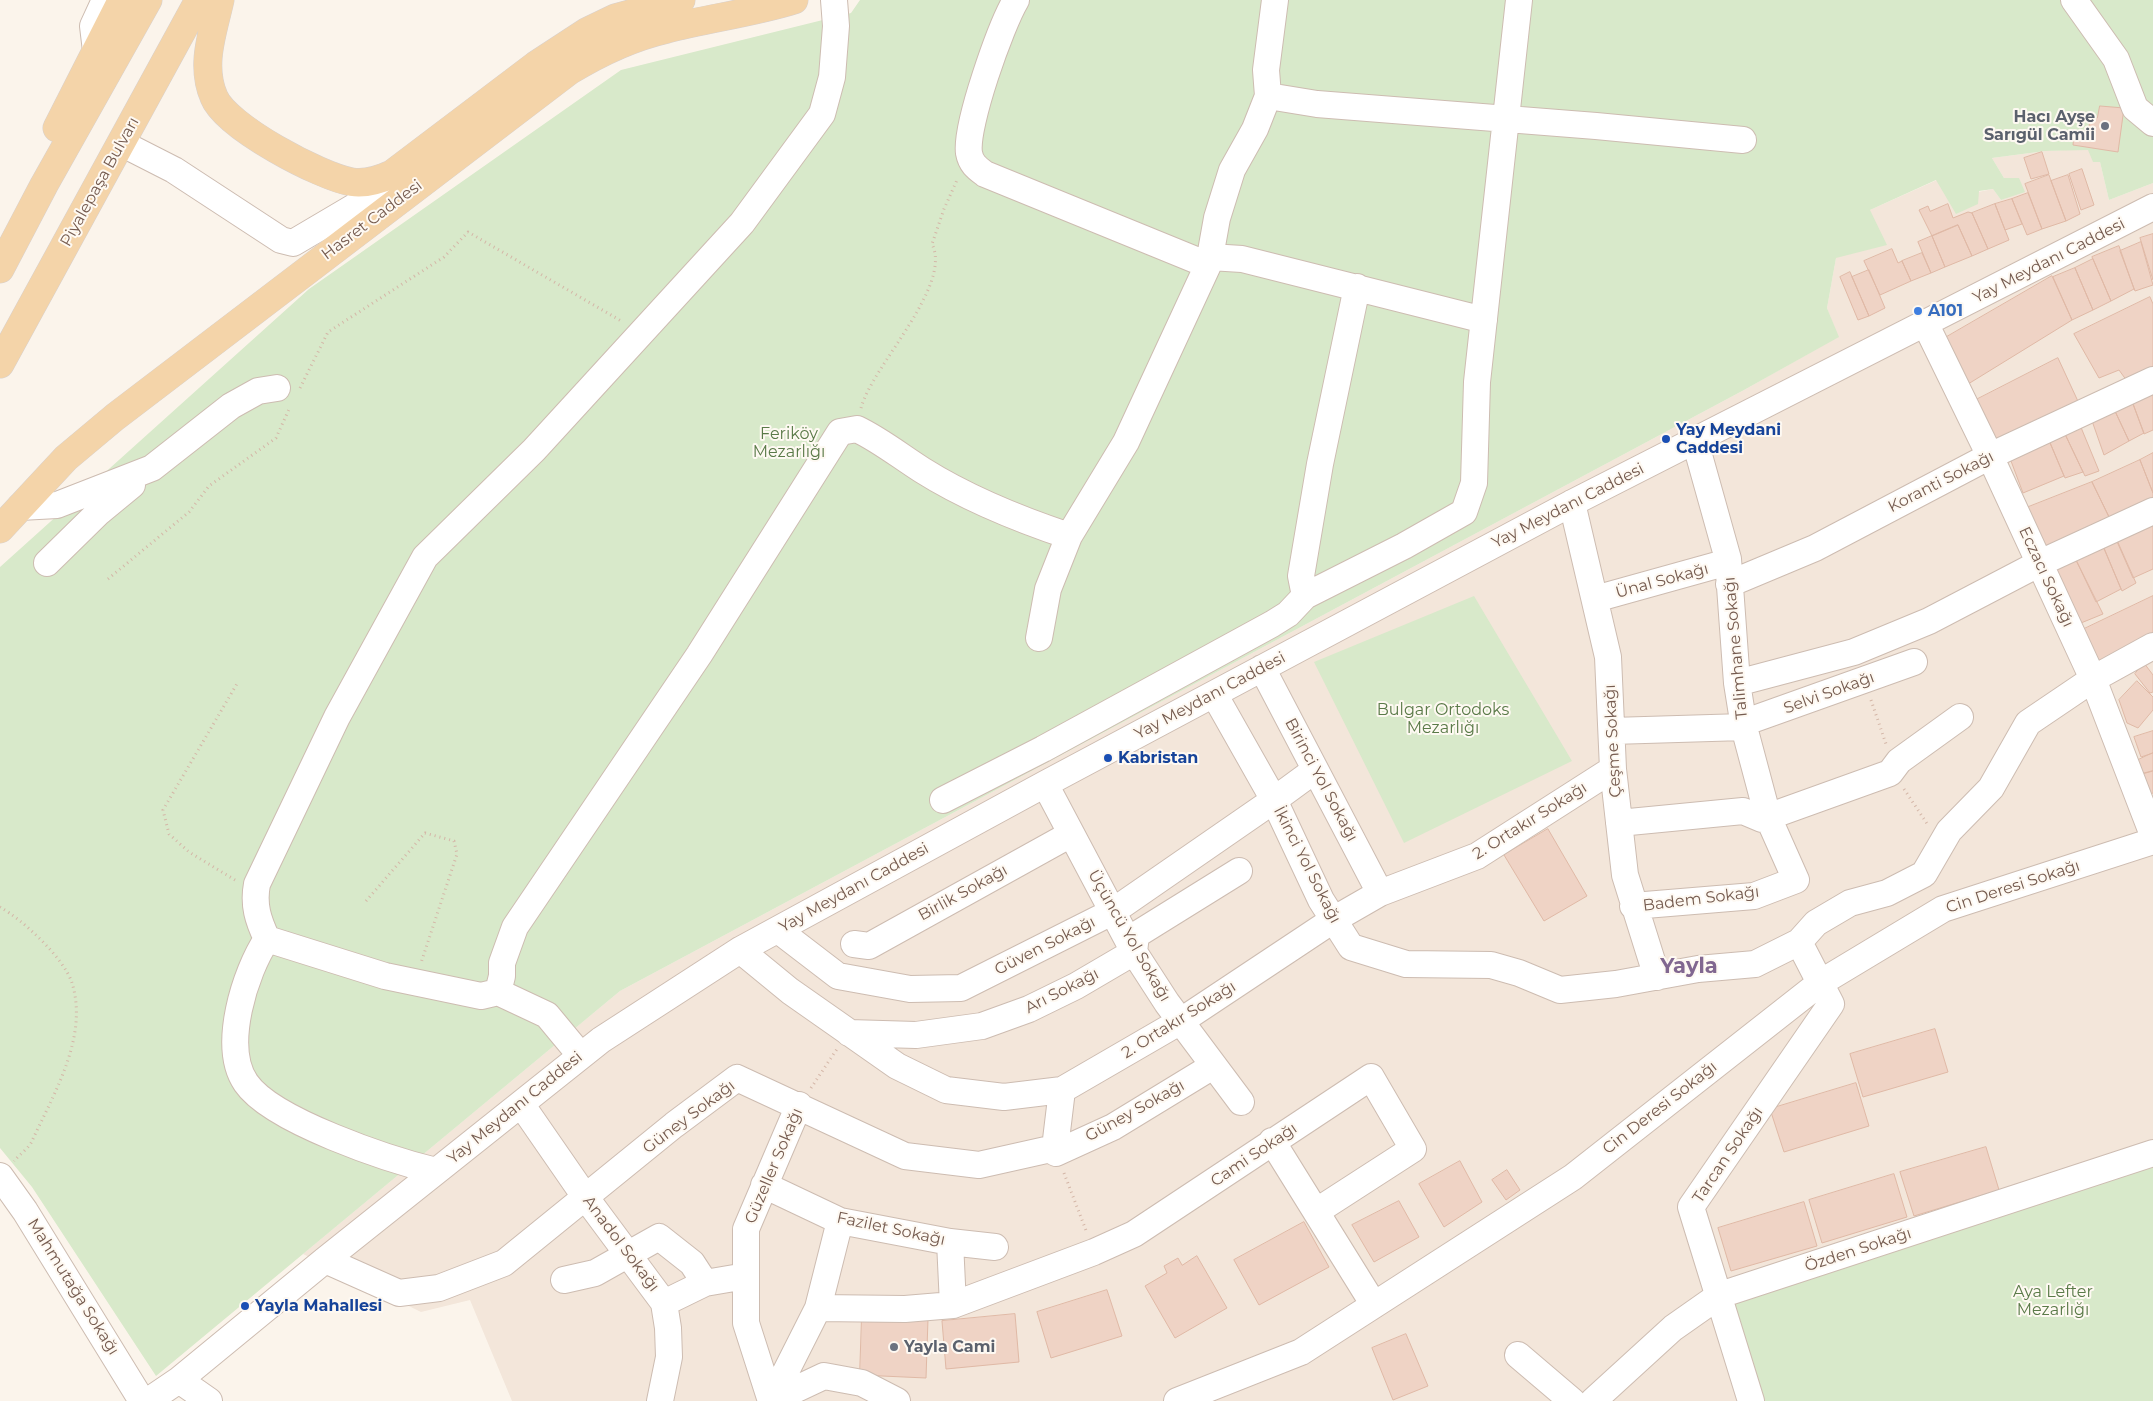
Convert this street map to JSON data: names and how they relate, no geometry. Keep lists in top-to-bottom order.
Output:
{
  "streets": {
    "main road": ["Piyalepaşa Bulvarı", "Hasret Caddesi"],
    "street": [
      "Yay Meydanı Caddesi",
      "Koranti Sokağı",
      "Eczacı Sokağı",
      "Ünal Sokağı",
      "Talimhane Sokağı",
      "Selvi Sokağı",
      "Çeşme Sokağı",
      "Birinci Yol Sokağı",
      "2. Ortakır Sokağı",
      "İkinci Yol Sokağı",
      "Cin Deresi Sokağı",
      "Birlik Sokağı",
      "Badem Sokağı",
      "Üçüncü Yol Sokağı",
      "Güven Sokağı",
      "Arı Sokağı",
      "Güney Sokağı",
      "Cami Sokağı",
      "Tarcan Sokağı",
      "Güzeller Sokağı",
      "Fazilet Sokağı",
      "Anadol Sokağı",
      "Özden Sokağı",
      "Mahmutağa Sokağı"
    ]
  },
  "crossings": [
    ["Yay Meydanı Caddesi", "Eczacı Sokağı"],
    ["Yay Meydanı Caddesi", "Talimhane Sokağı"],
    ["Yay Meydanı Caddesi", "Çeşme Sokağı"],
    ["Yay Meydanı Caddesi", "Birinci Yol Sokağı"],
    ["Yay Meydanı Caddesi", "2. Ortakır Sokağı"],
    ["Yay Meydanı Caddesi", "İkinci Yol Sokağı"],
    ["Yay Meydanı Caddesi", "Üçüncü Yol Sokağı"],
    ["Yay Meydanı Caddesi", "Güven Sokağı"],
    ["Yay Meydanı Caddesi", "Güney Sokağı"],
    ["Yay Meydanı Caddesi", "Anadol Sokağı"],
    ["Koranti Sokağı", "Eczacı Sokağı"],
    ["Koranti Sokağı", "Ünal Sokağı"],
    ["Koranti Sokağı", "Talimhane Sokağı"],
    ["Ünal Sokağı", "Talimhane Sokağı"],
    ["Ünal Sokağı", "Çeşme Sokağı"],
    ["Talimhane Sokağı", "Selvi Sokağı"],
    ["Talimhane Sokağı", "Badem Sokağı"],
    ["Selvi Sokağı", "Çeşme Sokağı"],
    ["Çeşme Sokağı", "2. Ortakır Sokağı"],
    ["Çeşme Sokağı", "İkinci Yol Sokağı"],
    ["Çeşme Sokağı", "Badem Sokağı"],
    ["Birinci Yol Sokağı", "2. Ortakır Sokağı"],
    ["Birinci Yol Sokağı", "Güven Sokağı"],
    ["2. Ortakır Sokağı", "İkinci Yol Sokağı"],
    ["2. Ortakır Sokağı", "Üçüncü Yol Sokağı"],
    ["2. Ortakır Sokağı", "Arı Sokağı"],
    ["2. Ortakır Sokağı", "Güney Sokağı"],
    ["2. Ortakır Sokağı", "Güzeller Sokağı"],
    ["İkinci Yol Sokağı", "Güven Sokağı"],
    ["Cin Deresi Sokağı", "Tarcan Sokağı"],
    ["Birlik Sokağı", "Üçüncü Yol Sokağı"],
    ["Üçüncü Yol Sokağı", "Güven Sokağı"],
    ["Üçüncü Yol Sokağı", "Arı Sokağı"],
    ["Üçüncü Yol Sokağı", "Güney Sokağı"],
    ["Arı Sokağı", "Güzeller Sokağı"],
    ["Güney Sokağı", "Güzeller Sokağı"],
    ["Güney Sokağı", "Anadol Sokağı"],
    ["Tarcan Sokağı", "Özden Sokağı"],
    ["Güzeller Sokağı", "Fazilet Sokağı"]
  ],
  "districts": ["Yayla"],
  "parks": ["Feriköy Mezarlığı", "Bulgar Ortodoks Mezarlığı", "Aya Lefter Mezarlığı"],
  "places": [
    "Hacı Ayşe Sarıgül Camii",
    "A101",
    "Yay Meydani Caddesi",
    "Kabristan",
    "Yayla Mahallesi",
    "Yayla Cami"
  ]
}
